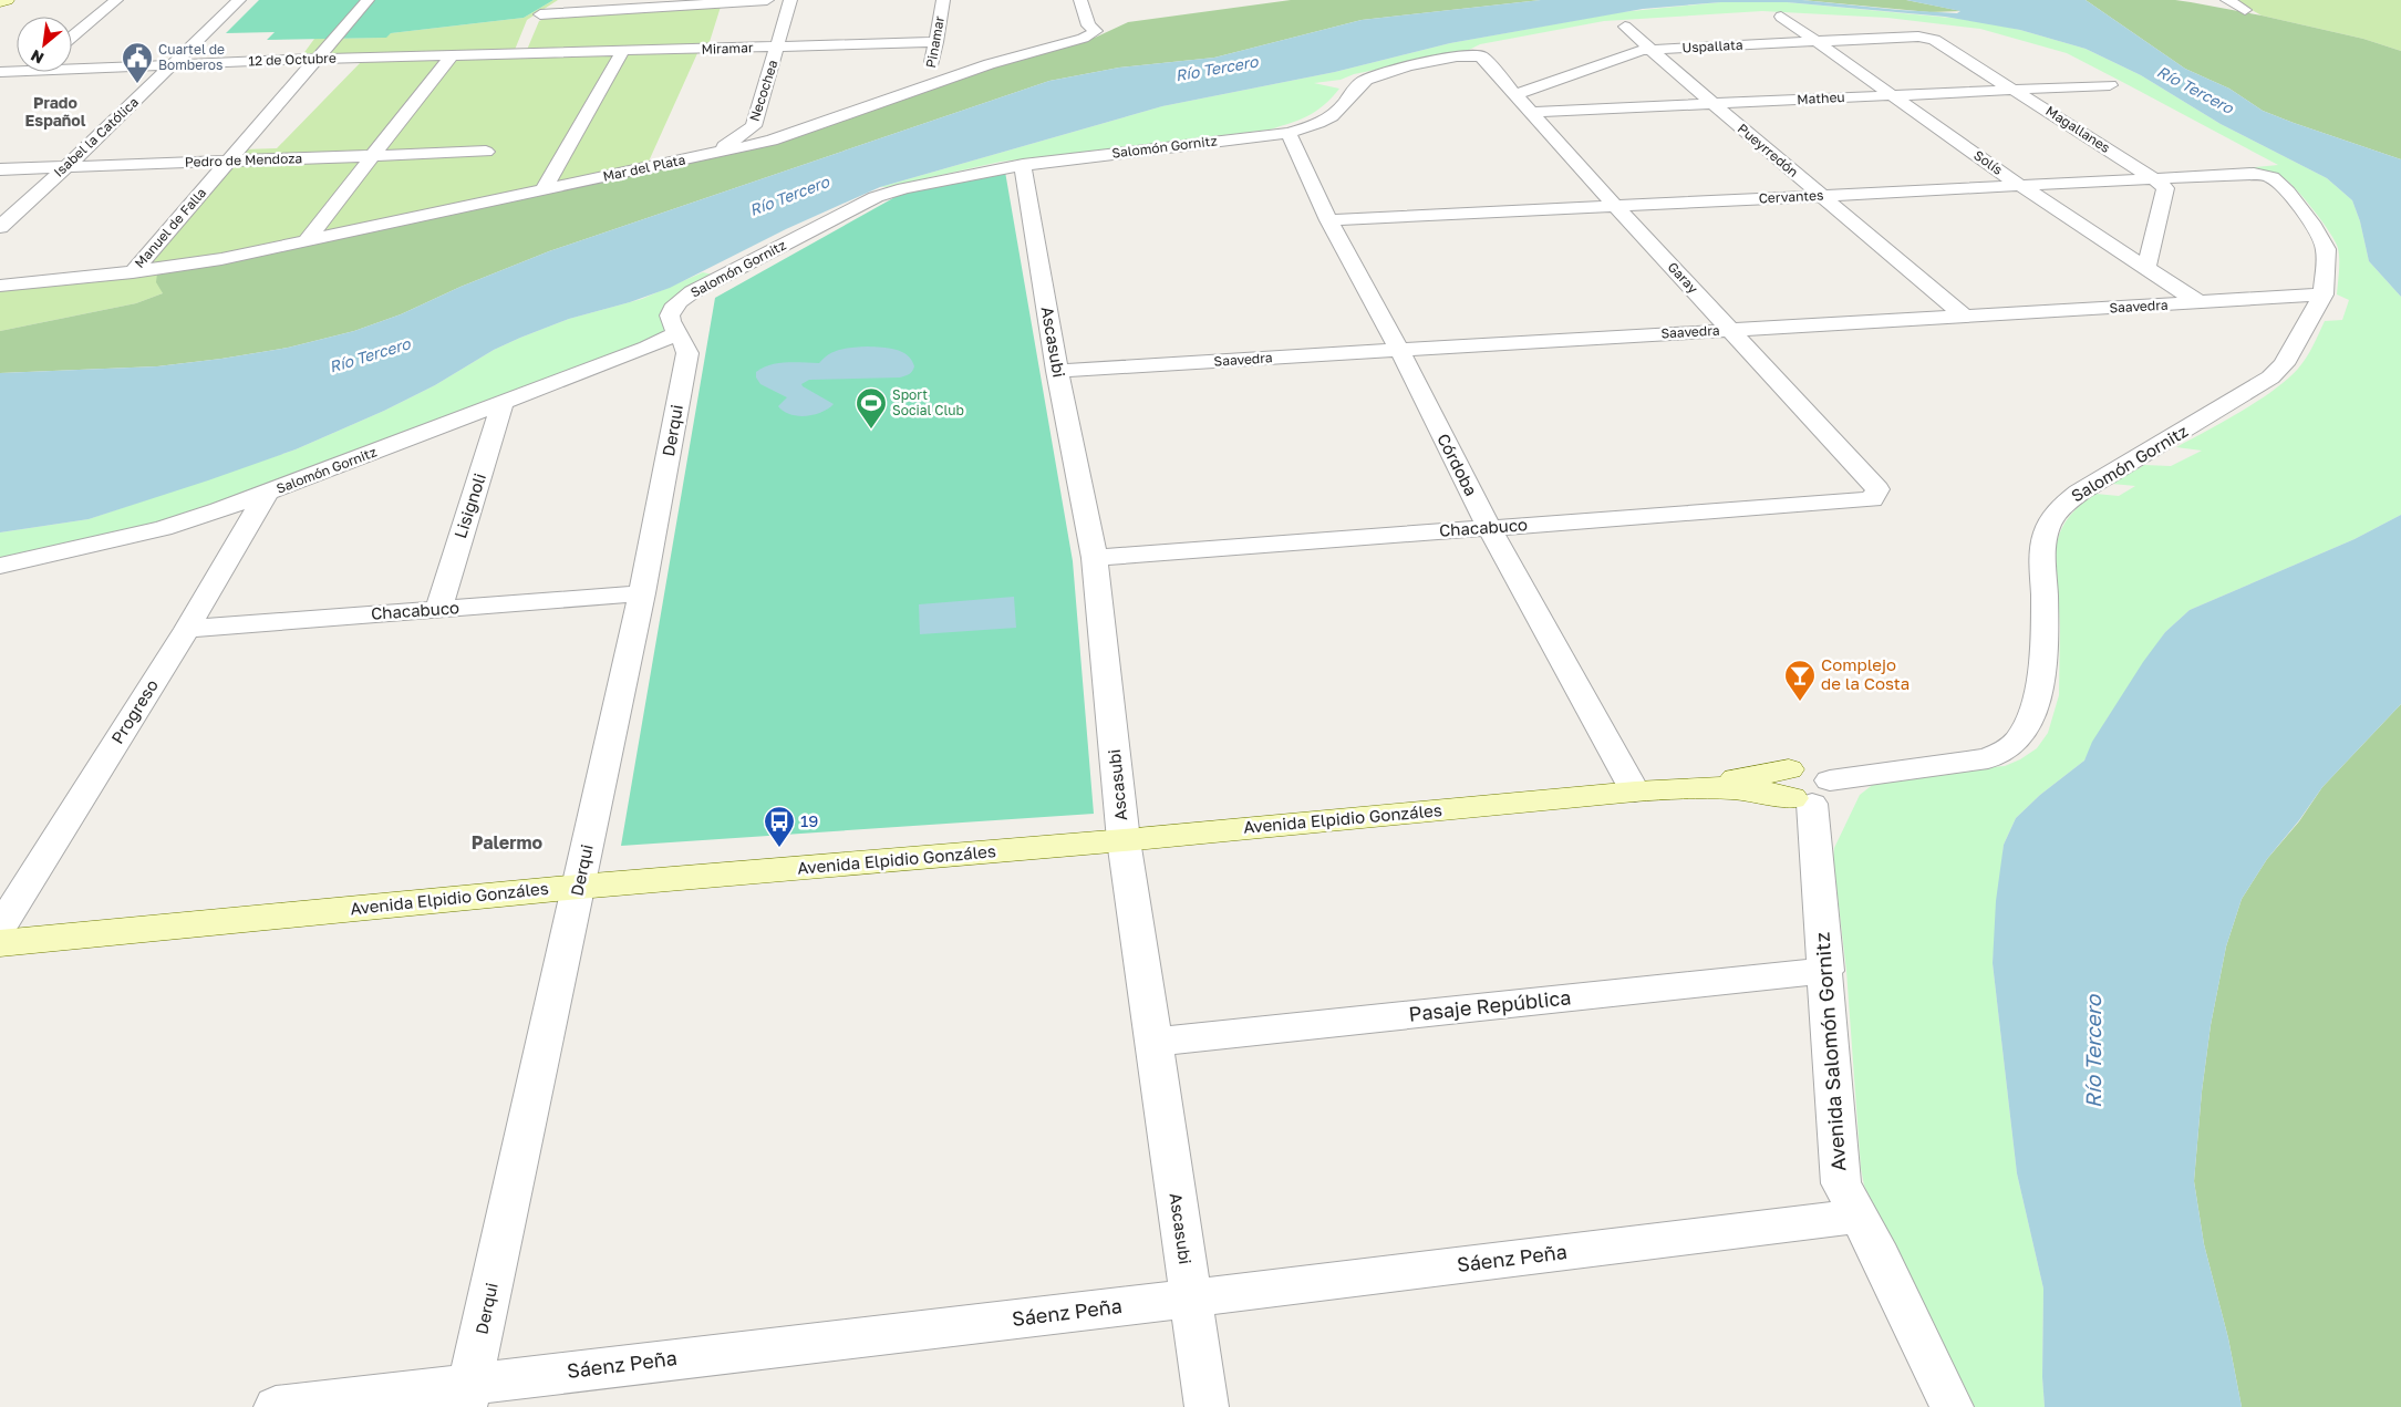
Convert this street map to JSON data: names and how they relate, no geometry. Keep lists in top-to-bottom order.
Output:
{
  "streets": {
    "main road": ["Avenida Elpidio Gonzáles"],
    "street": [
      "Pinamar",
      "Uspallata",
      "Miramar",
      "12 de Octubre",
      "Necochea",
      "Matheu",
      "Magallanes",
      "Isabel la Católica",
      "Salomón Gornitz",
      "Pueyrredón",
      "Pedro de Mendoza",
      "Solís",
      "Mar del Plata",
      "Cervantes",
      "Manuel de Falla",
      "Garay",
      "Saavedra",
      "Ascasubi",
      "Derqui",
      "Córdoba",
      "Lisignoli",
      "Chacabuco",
      "Progreso",
      "Pasaje República",
      "Avenida Salomón Gornitz",
      "Sáenz Peña"
    ]
  },
  "crossings": [
    ["Pinamar", "Miramar"],
    ["Pinamar", "Mar del Plata"],
    ["Uspallata", "Magallanes"],
    ["Uspallata", "Pueyrredón"],
    ["Uspallata", "Solís"],
    ["Uspallata", "Garay"],
    ["Miramar", "12 de Octubre"],
    ["Miramar", "Necochea"],
    ["12 de Octubre", "Isabel la Católica"],
    ["12 de Octubre", "Manuel de Falla"],
    ["Necochea", "Mar del Plata"],
    ["Matheu", "Magallanes"],
    ["Matheu", "Pueyrredón"],
    ["Matheu", "Solís"],
    ["Matheu", "Garay"],
    ["Magallanes", "Cervantes"],
    ["Isabel la Católica", "Pedro de Mendoza"],
    ["Salomón Gornitz", "Cervantes"],
    ["Salomón Gornitz", "Garay"],
    ["Salomón Gornitz", "Saavedra"],
    ["Salomón Gornitz", "Ascasubi"],
    ["Salomón Gornitz", "Derqui"],
    ["Salomón Gornitz", "Córdoba"],
    ["Salomón Gornitz", "Lisignoli"],
    ["Salomón Gornitz", "Progreso"],
    ["Salomón Gornitz", "Avenida Elpidio Gonzáles"],
    ["Salomón Gornitz", "Avenida Salomón Gornitz"],
    ["Pueyrredón", "Cervantes"],
    ["Pueyrredón", "Saavedra"],
    ["Pedro de Mendoza", "Manuel de Falla"],
    ["Solís", "Cervantes"],
    ["Solís", "Saavedra"],
    ["Mar del Plata", "Manuel de Falla"],
    ["Cervantes", "Garay"],
    ["Cervantes", "Córdoba"],
    ["Garay", "Saavedra"],
    ["Garay", "Chacabuco"],
    ["Saavedra", "Ascasubi"],
    ["Saavedra", "Córdoba"],
    ["Ascasubi", "Chacabuco"],
    ["Ascasubi", "Avenida Elpidio Gonzáles"],
    ["Ascasubi", "Pasaje República"],
    ["Ascasubi", "Sáenz Peña"],
    ["Derqui", "Chacabuco"],
    ["Derqui", "Avenida Elpidio Gonzáles"],
    ["Derqui", "Sáenz Peña"],
    ["Córdoba", "Chacabuco"],
    ["Córdoba", "Avenida Elpidio Gonzáles"],
    ["Lisignoli", "Chacabuco"],
    ["Chacabuco", "Progreso"],
    ["Avenida Elpidio Gonzáles", "Avenida Salomón Gornitz"],
    ["Pasaje República", "Avenida Salomón Gornitz"],
    ["Avenida Salomón Gornitz", "Sáenz Peña"]
  ],
  "districts": ["Prado Español", "Palermo"],
  "water": ["Río Tercero"],
  "places": {
    "public building": ["Cuartel de Bomberos"],
    "sports": ["Sport Social Club"],
    "bar": ["Complejo de la Costa"],
    "bus stop": ["19"]
  },
  "north": "bottom left"
}
